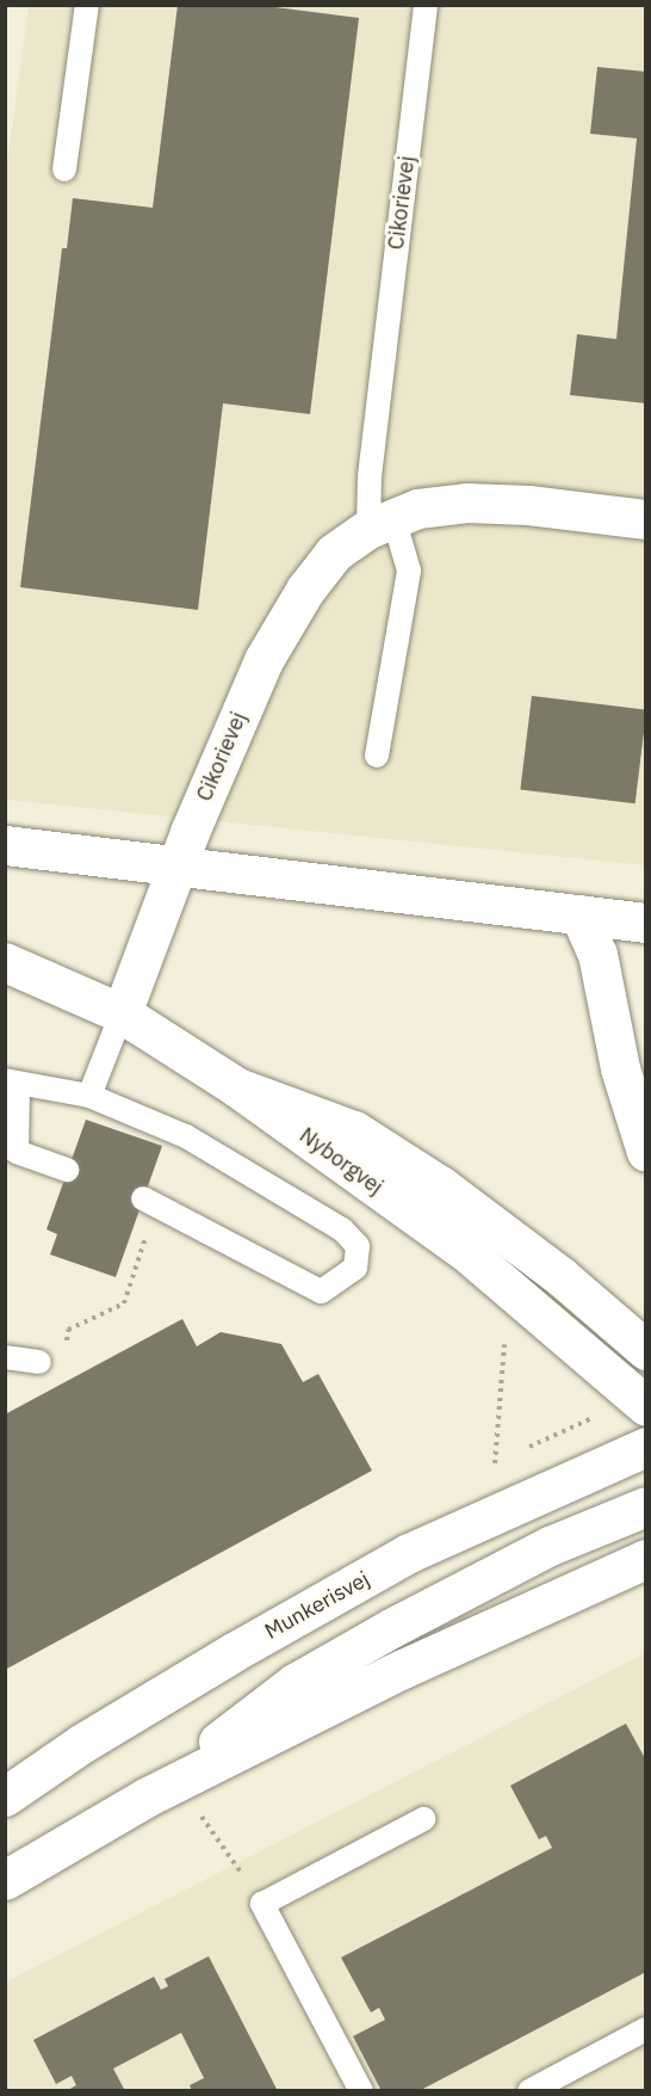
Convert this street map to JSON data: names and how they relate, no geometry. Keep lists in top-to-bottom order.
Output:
{
  "streets": {
    "street": ["Cikorievej", "Nyborgvej", "Munkerisvej"]
  },
  "crossings": [
    ["Cikorievej", "Nyborgvej"]
  ]
}
